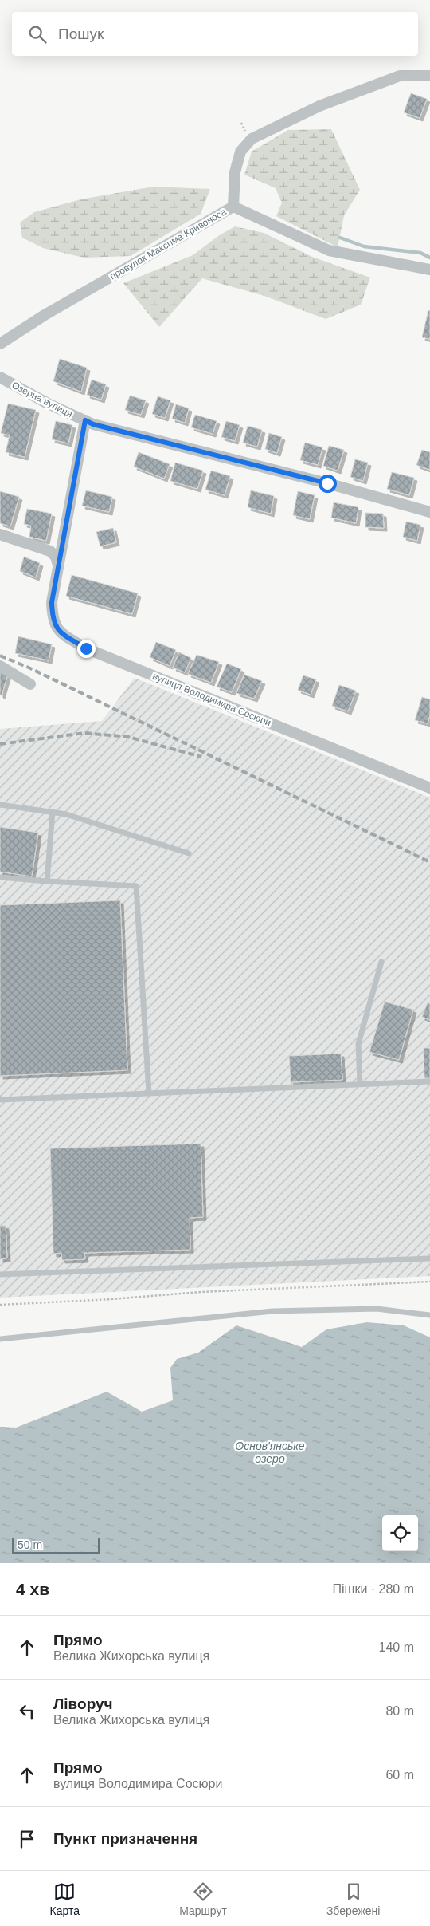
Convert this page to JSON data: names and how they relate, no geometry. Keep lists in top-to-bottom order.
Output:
{
  "streets": {
    "street": ["провулок Максима Кривоноса", "Озерна вулиця", "вулиця Володимира Сосюри"]
  },
  "crossings": [
    ["Озерна вулиця", "вулиця Володимира Сосюри"]
  ],
  "water": ["Основ'янське озеро"],
  "scale_bar": "50 m",
  "page": {
    "search": "Пошук",
    "scale": "50 m",
    "heading": ["4 хв", "Пішки · 280 m"],
    "list": [
      ["Прямо", "Велика Жихорська вулиця", "140 m"],
      ["Ліворуч", "Велика Жихорська вулиця", "80 m"],
      ["Прямо", "вулиця Володимира Сосюри", "60 m"],
      "Пункт призначення"
    ],
    "nav": ["Карта", "Маршрут", "Збережені"]
  }
}
